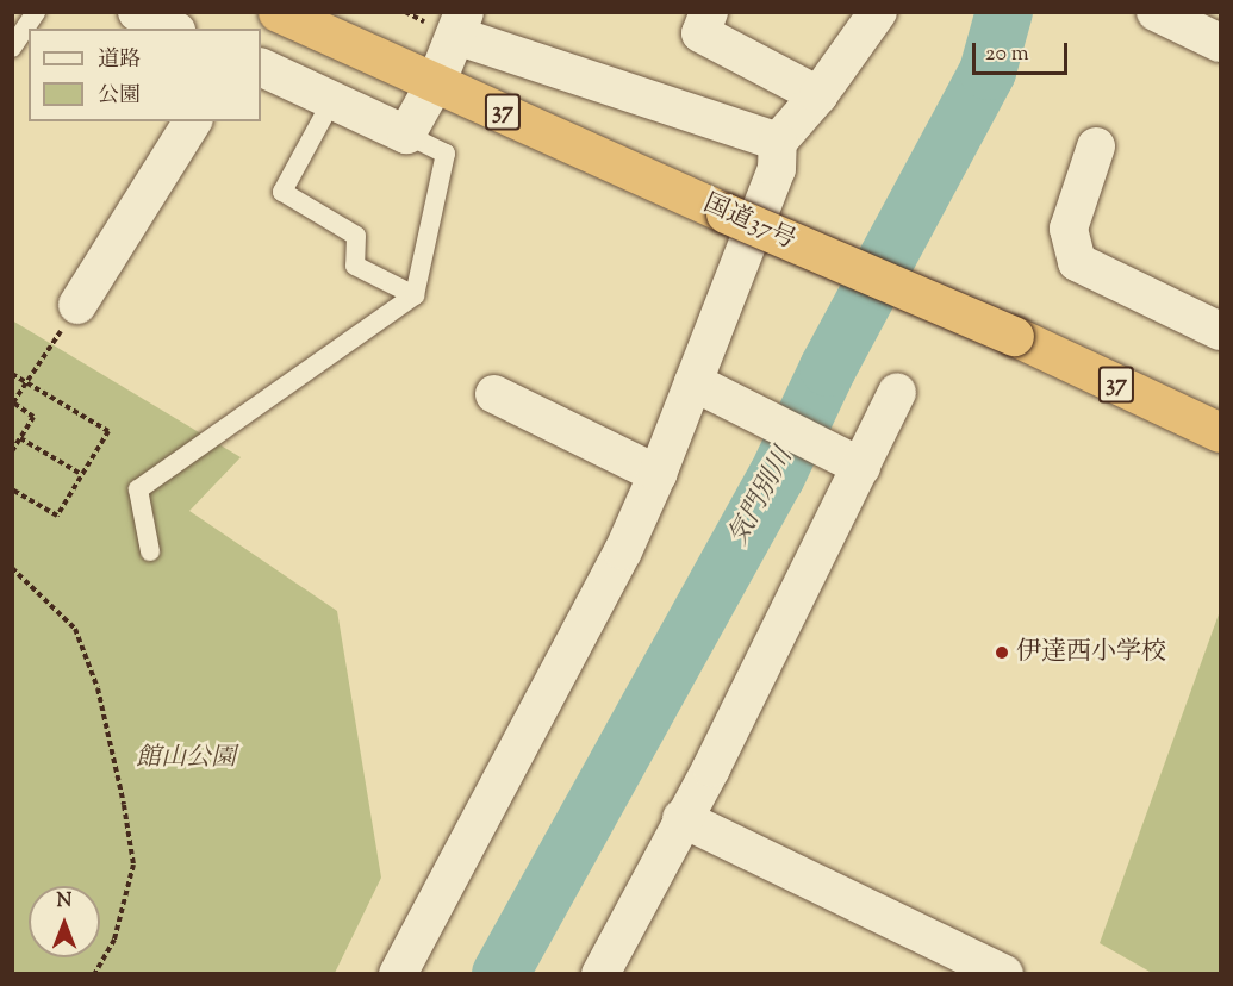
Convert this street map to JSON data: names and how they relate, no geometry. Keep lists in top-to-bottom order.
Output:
{
  "streets": {
    "highway": ["37", "国道37号"]
  },
  "water": ["気門別川"],
  "parks": ["館山公園"],
  "places": ["伊達西小学校"],
  "legend": ["道路", "公園"],
  "scale_bar": "20 m",
  "north": "top"
}
